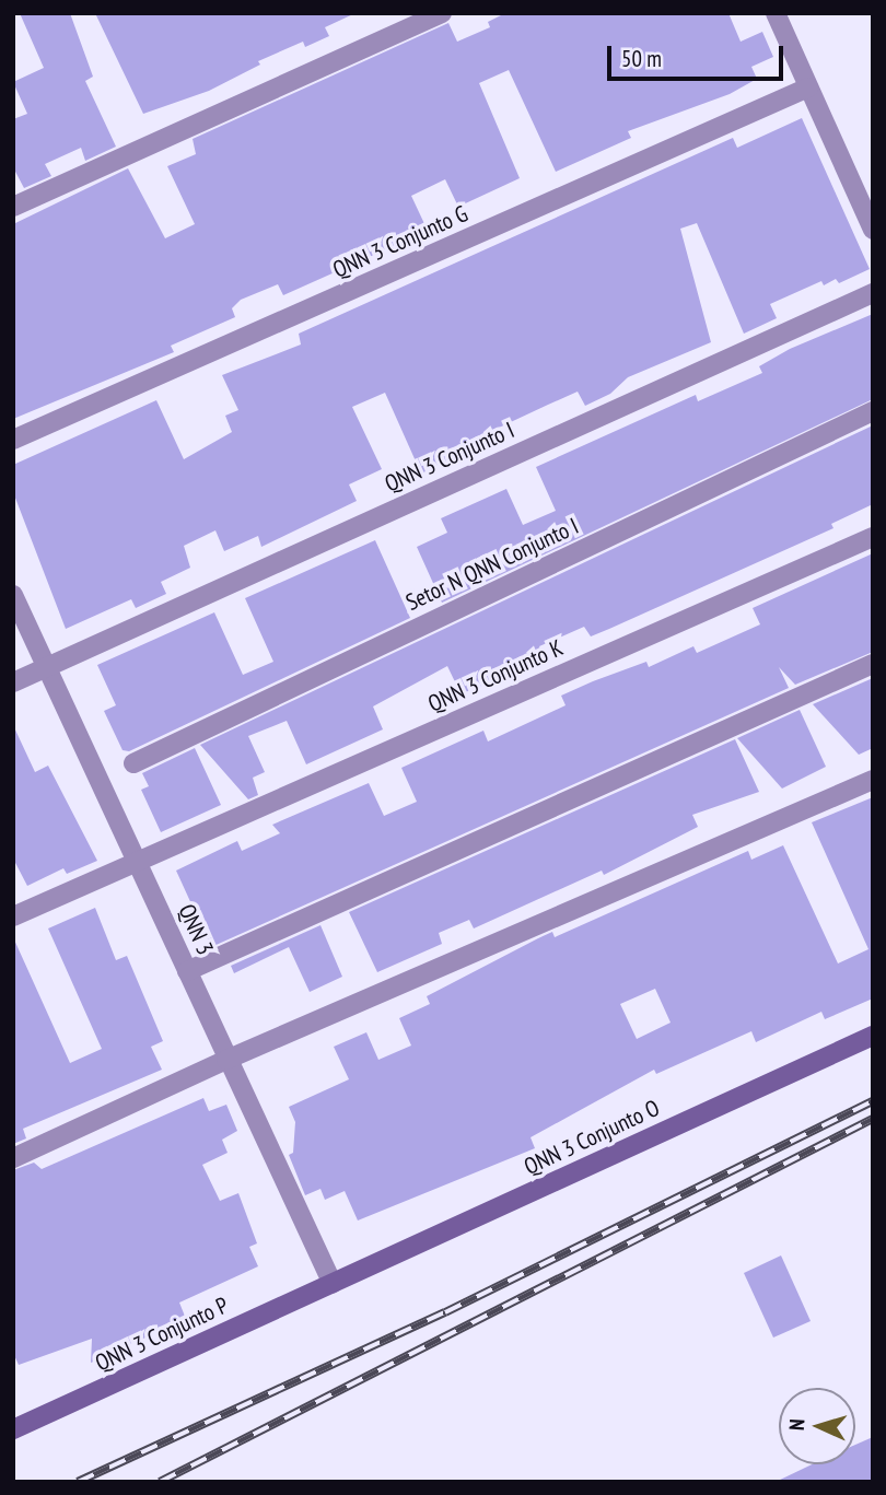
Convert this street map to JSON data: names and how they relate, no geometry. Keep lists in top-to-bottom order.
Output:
{
  "streets": {
    "street": [
      "QNN 3 Conjunto G",
      "QNN 3 Conjunto I",
      "Setor N QNN Conjunto I",
      "QNN 3 Conjunto K",
      "QNN 3",
      "QNN 3 Conjunto O",
      "QNN 3 Conjunto P"
    ]
  },
  "crossings": [
    ["QNN 3 Conjunto I", "QNN 3"],
    ["QNN 3 Conjunto K", "QNN 3"],
    ["QNN 3", "QNN 3 Conjunto O"],
    ["QNN 3", "QNN 3 Conjunto P"],
    ["QNN 3 Conjunto O", "QNN 3 Conjunto P"]
  ],
  "scale_bar": "50 m",
  "north": "left"
}
